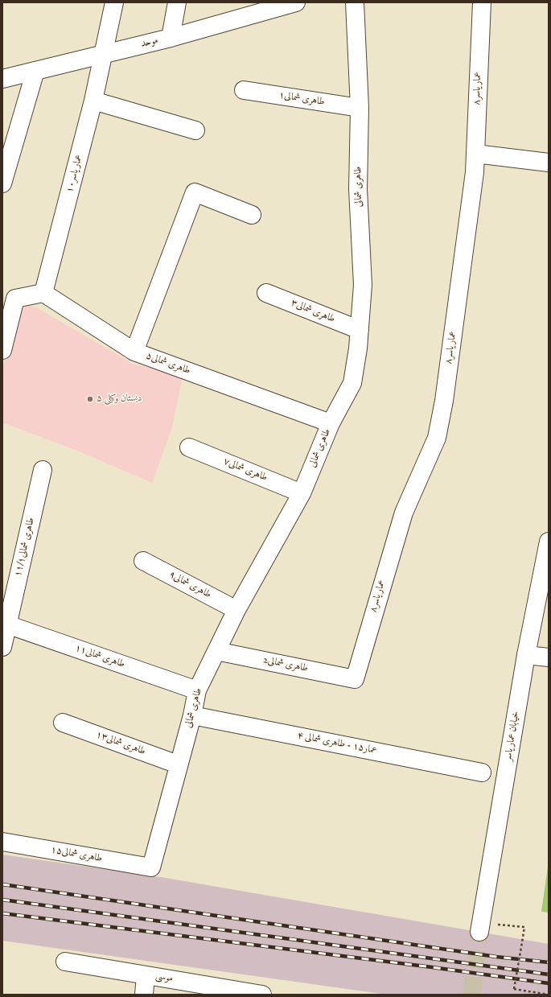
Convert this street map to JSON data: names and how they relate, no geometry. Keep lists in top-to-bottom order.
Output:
{
  "streets": {
    "street": [
      "موحد",
      "عمار یاسر۸",
      "طاهری شمالی۱",
      "عمار یاسر۱۰",
      "طاهری شمالی",
      "طاهری شمالی۳",
      "طاهری شمالی۵",
      "طاهری شمالی۷",
      "طاهری شمالی۱۱/۱",
      "طاهری شمالی۹",
      "طاهری شمالی۱۱",
      "طاهری شمالی2",
      "خیابان عمار یاسر",
      "طاهری شمالی۱۳",
      "عمار۱۵ - طاهری شمالی ۴",
      "طاهری شمالی۱۵",
      "موسی"
    ]
  },
  "crossings": [
    ["موحد", "عمار یاسر۱۰"],
    ["عمار یاسر۸", "طاهری شمالی2"],
    ["طاهری شمالی۱", "طاهری شمالی"],
    ["عمار یاسر۱۰", "طاهری شمالی۵"],
    ["طاهری شمالی", "طاهری شمالی۳"],
    ["طاهری شمالی", "طاهری شمالی۵"],
    ["طاهری شمالی", "طاهری شمالی۷"],
    ["طاهری شمالی", "طاهری شمالی۹"],
    ["طاهری شمالی", "طاهری شمالی۱۱"],
    ["طاهری شمالی", "طاهری شمالی2"],
    ["طاهری شمالی", "طاهری شمالی۱۳"],
    ["طاهری شمالی", "عمار۱۵ - طاهری شمالی ۴"],
    ["طاهری شمالی", "طاهری شمالی۱۵"],
    ["طاهری شمالی۱۱/۱", "طاهری شمالی۱۱"]
  ],
  "places": ["دبستان وکیلی ۵"]
}
